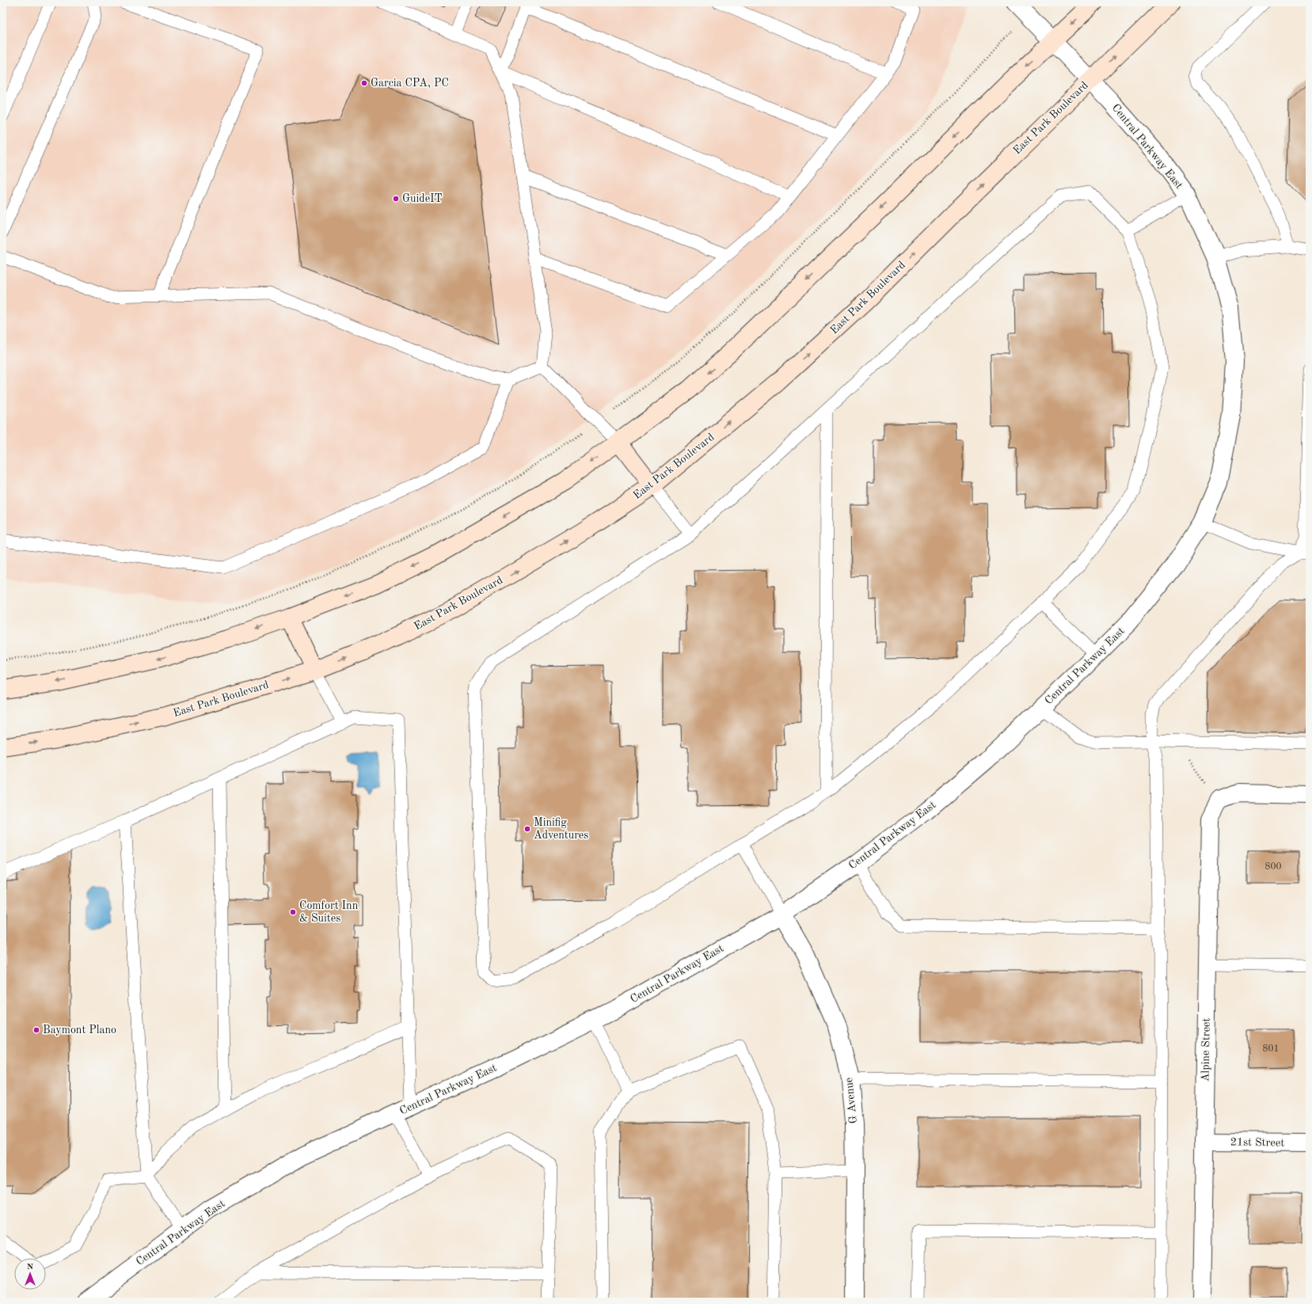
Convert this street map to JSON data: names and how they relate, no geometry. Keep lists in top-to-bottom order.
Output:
{
  "streets": {
    "main road": ["East Park Boulevard"],
    "street": [
      "Central Parkway East",
      "Alpine Street",
      "G Avenue",
      "21st Street"
    ]
  },
  "crossings": [
    ["East Park Boulevard", "Central Parkway East"],
    ["Central Parkway East", "G Avenue"],
    ["Alpine Street", "21st Street"]
  ],
  "places": [
    "Garcia CPA, PC",
    "GuideIT",
    "Minifig Adventures",
    "Comfort Inn & Suites",
    "Baymont Plano"
  ],
  "house_numbers": ["800", "801"],
  "north": "top"
}
